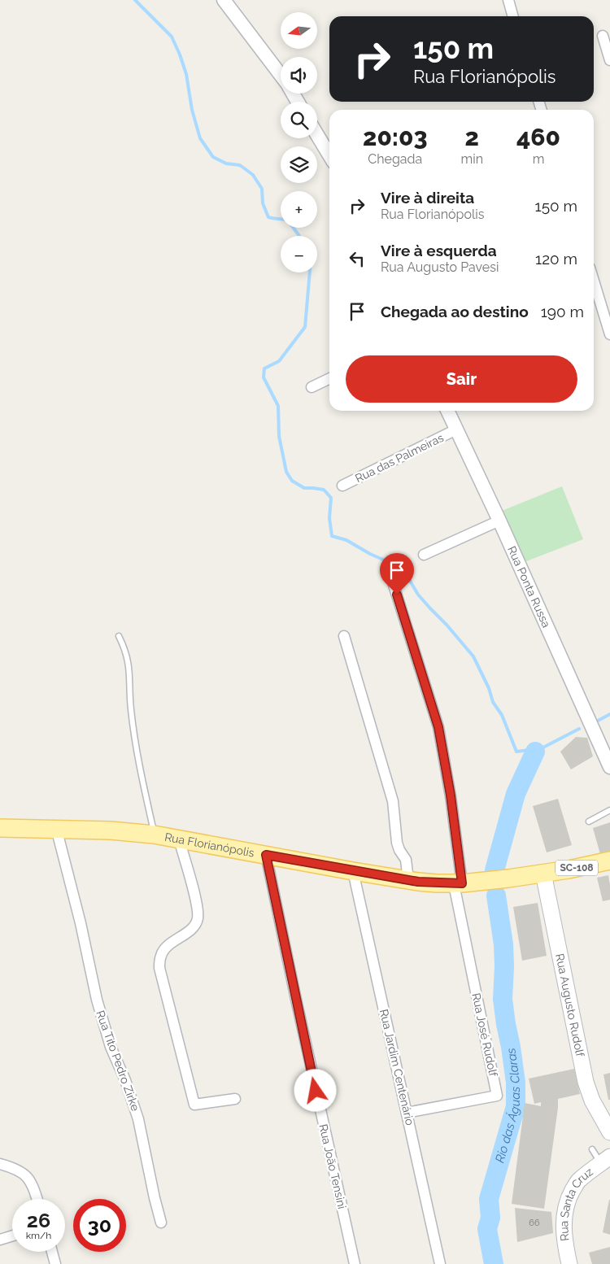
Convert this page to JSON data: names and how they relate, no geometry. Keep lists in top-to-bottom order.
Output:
{
  "streets": {
    "main road": [
      "Rua Florianópolis",
      "SC-108",
      "Rua Augusto Rudolf",
      "Rua Santa Cruz"
    ],
    "street": [
      "Rua das Palmeiras",
      "Rua Ponta Russa",
      "Rua José Rudolf",
      "Rua Tito Pedro Zirke",
      "Rua Jardim Centenário",
      "Rua João Tensini"
    ]
  },
  "crossings": [
    ["Rua das Palmeiras", "Rua Ponta Russa"],
    ["Rua Florianópolis", "Rua Augusto Rudolf"],
    ["Rua Florianópolis", "Rua José Rudolf"],
    ["Rua Florianópolis", "Rua Tito Pedro Zirke"],
    ["Rua Florianópolis", "Rua Jardim Centenário"],
    ["Rua Florianópolis", "Rua João Tensini"],
    ["Rua José Rudolf", "Rua Jardim Centenário"]
  ],
  "water": ["Rio das Águas Claras"],
  "house_numbers": ["66"],
  "north": "left",
  "page": {
    "map_buttons": ["+", "−"],
    "turn": ["150 m", "Rua Florianópolis"],
    "eta": [
      "20:03",
      "Chegada",
      "2",
      "min",
      "460",
      "m"
    ],
    "list": [
      {
        "name": "Vire à direita",
        "note": "Rua Florianópolis",
        "value": "150 m"
      },
      {
        "name": "Vire à esquerda",
        "note": "Rua Augusto Pavesi",
        "value": "120 m"
      },
      {
        "name": "Chegada ao destino",
        "value": "190 m"
      }
    ],
    "buttons": "Sair",
    "speed": "26 km/h",
    "limit": "30"
  }
}
